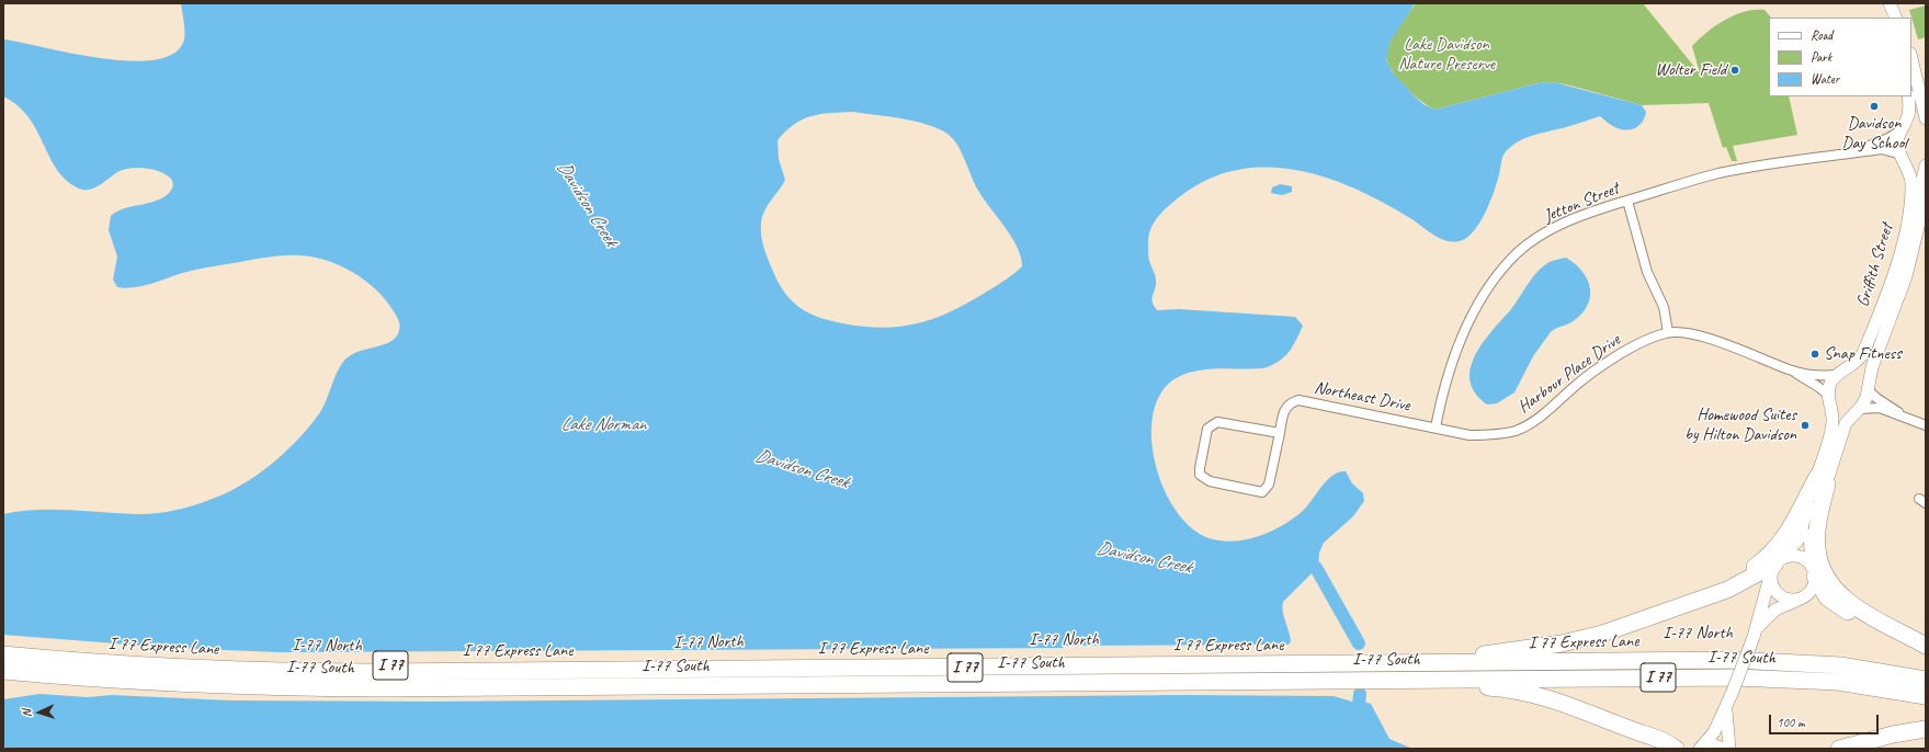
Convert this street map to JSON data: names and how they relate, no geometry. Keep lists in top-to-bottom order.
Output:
{
  "streets": {
    "highway": [
      "I-77 North",
      "I 77 Express Lane",
      "I-77 South",
      "I 77"
    ],
    "main road": ["Griffith Street"],
    "street": ["Jetton Street", "Harbour Place Drive", "Northeast Drive"]
  },
  "crossings": [
    ["Jetton Street", "Griffith Street"],
    ["Jetton Street", "Harbour Place Drive"],
    ["Jetton Street", "Northeast Drive"],
    ["Harbour Place Drive", "Northeast Drive"]
  ],
  "water": ["Davidson Creek", "Lake Norman"],
  "parks": ["Lake Davidson Nature Preserve"],
  "places": [
    "Wolter Field",
    "Davidson Day School",
    "Snap Fitness",
    "Homewood Suites by Hilton Davidson"
  ],
  "legend": ["Road", "Park", "Water"],
  "scale_bar": "100 m",
  "north": "left"
}
